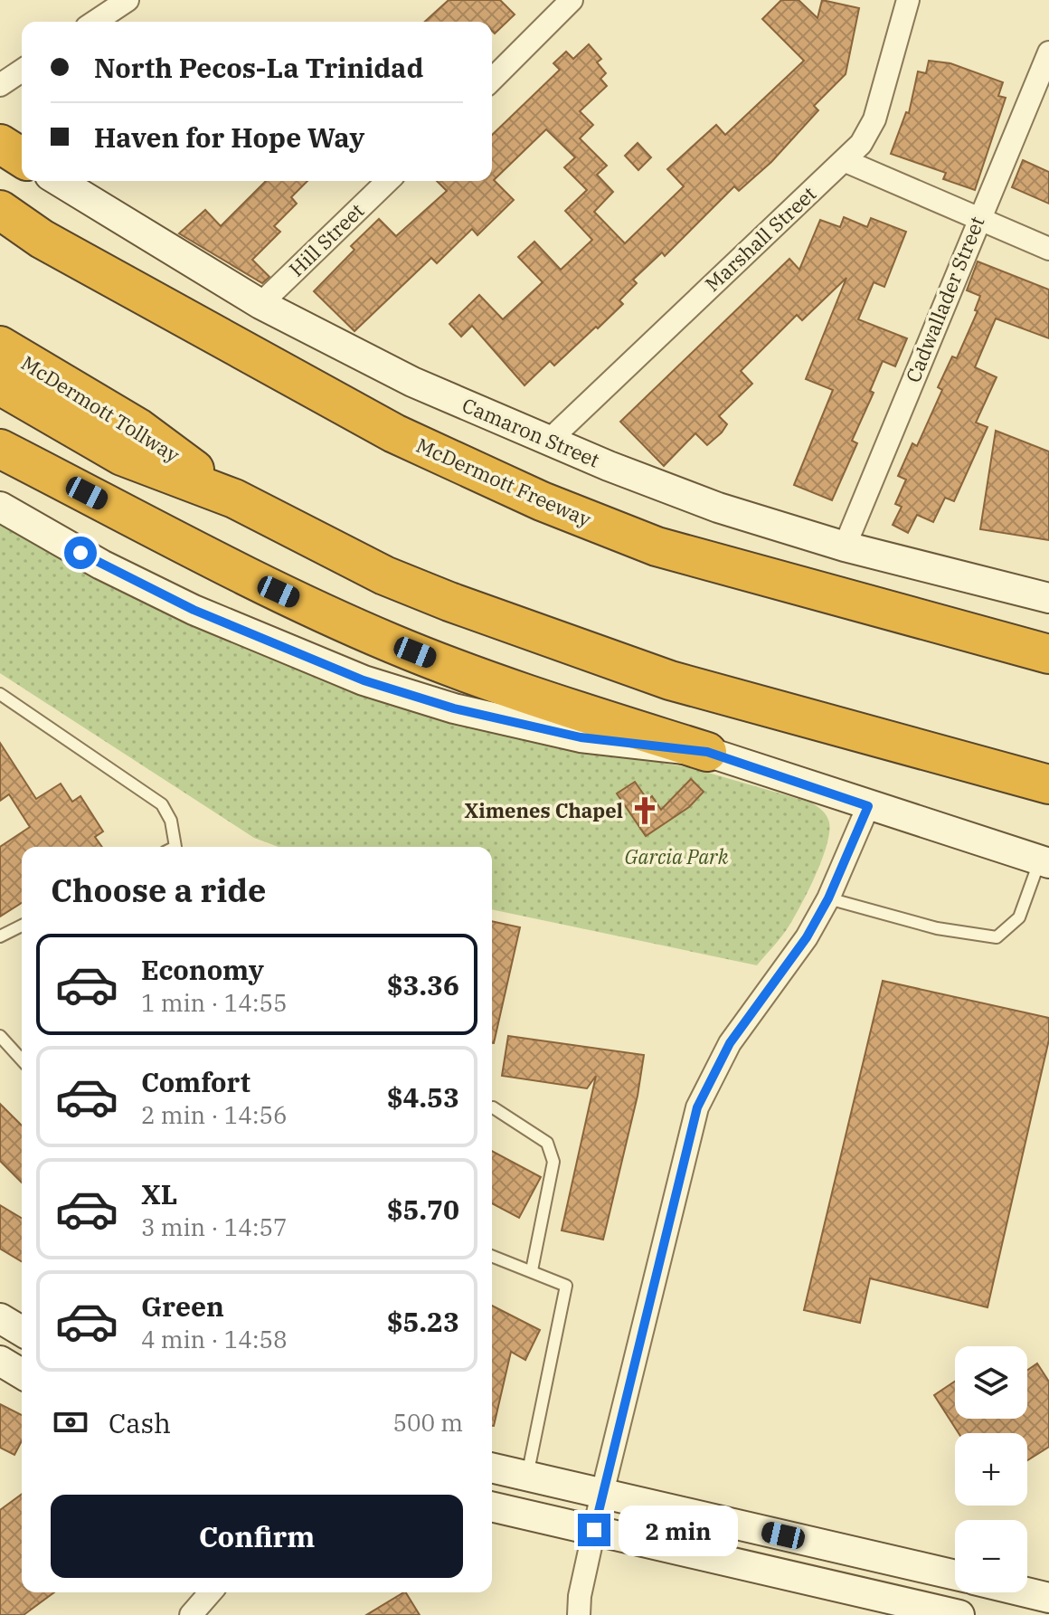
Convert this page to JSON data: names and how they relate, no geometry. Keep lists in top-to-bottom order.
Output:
{
  "streets": {
    "highway": ["McDermott Tollway", "McDermott Freeway"],
    "main road": ["Camaron Street"],
    "street": ["Marshall Street", "Hill Street", "Cadwallader Street"]
  },
  "crossings": [
    ["Marshall Street", "Camaron Street"],
    ["Hill Street", "Camaron Street"],
    ["Cadwallader Street", "Camaron Street"]
  ],
  "parks": ["Garcia Park"],
  "places": {
    "church": ["Ximenes Chapel"]
  },
  "page": {
    "banner": ["North Pecos-La Trinidad", "Haven for Hope Way"],
    "heading": "Choose a ride",
    "list": [
      {
        "name": "Economy",
        "note": "1 min · 14:55",
        "value": "$3.36"
      },
      {
        "name": "Comfort",
        "note": "2 min · 14:56",
        "value": "$4.53"
      },
      {
        "name": "XL",
        "note": "3 min · 14:57",
        "value": "$5.70"
      },
      {
        "name": "Green",
        "note": "4 min · 14:58",
        "value": "$5.23"
      }
    ],
    "map_buttons": ["+", "−"],
    "pay": ["Cash", "500 m"],
    "buttons": "Confirm",
    "bubble": "2 min"
  }
}
